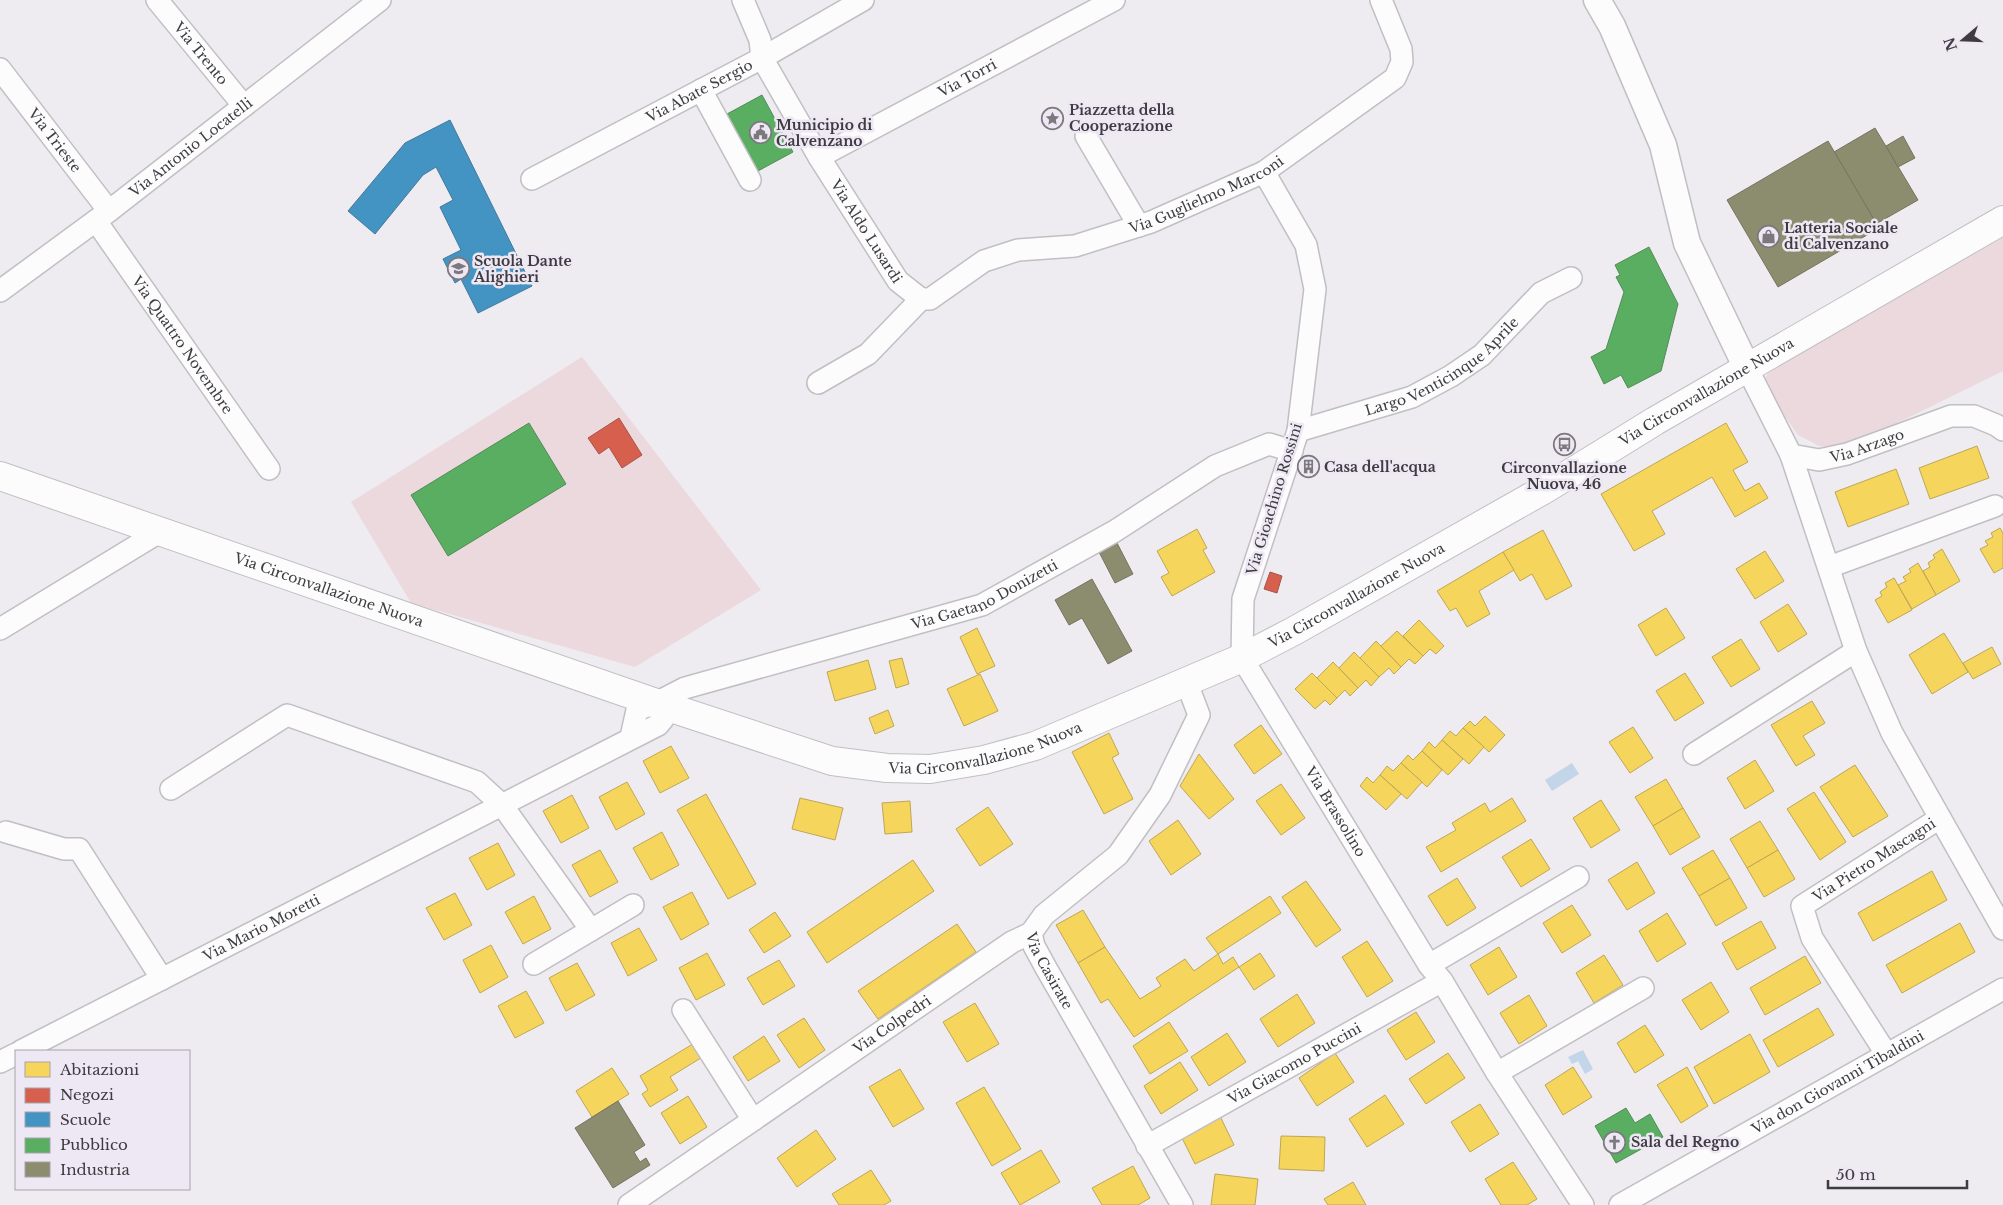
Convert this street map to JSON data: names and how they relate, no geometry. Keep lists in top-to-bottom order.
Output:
{
  "streets": {
    "main road": ["Via Circonvallazione Nuova"],
    "street": [
      "Via Trento",
      "Via Torri",
      "Via Abate Sergio",
      "Via Trieste",
      "Via Antonio Locatelli",
      "Via Guglielmo Marconi",
      "Via Aldo Lusardi",
      "Via Quattro Novembre",
      "Largo Venticinque Aprile",
      "Via Arzago",
      "Via Gioachino Rossini",
      "Via Gaetano Donizetti",
      "Via Brassolino",
      "Via Pietro Mascagni",
      "Via Mario Moretti",
      "Via Casirate",
      "Via Colpedri",
      "Via Giacomo Puccini",
      "Via don Giovanni Tibaldini"
    ]
  },
  "crossings": [
    ["Via Trento", "Via Antonio Locatelli"],
    ["Via Torri", "Via Aldo Lusardi"],
    ["Via Abate Sergio", "Via Aldo Lusardi"],
    ["Via Trieste", "Via Antonio Locatelli"],
    ["Via Trieste", "Via Quattro Novembre"],
    ["Via Antonio Locatelli", "Via Quattro Novembre"],
    ["Via Guglielmo Marconi", "Via Aldo Lusardi"],
    ["Via Guglielmo Marconi", "Via Gioachino Rossini"],
    ["Largo Venticinque Aprile", "Via Gioachino Rossini"],
    ["Largo Venticinque Aprile", "Via Gaetano Donizetti"],
    ["Via Circonvallazione Nuova", "Via Gioachino Rossini"],
    ["Via Circonvallazione Nuova", "Via Gaetano Donizetti"],
    ["Via Circonvallazione Nuova", "Via Brassolino"],
    ["Via Circonvallazione Nuova", "Via Mario Moretti"],
    ["Via Circonvallazione Nuova", "Via Casirate"],
    ["Via Gioachino Rossini", "Via Gaetano Donizetti"],
    ["Via Gioachino Rossini", "Via Brassolino"],
    ["Via Gaetano Donizetti", "Via Mario Moretti"],
    ["Via Brassolino", "Via Giacomo Puccini"],
    ["Via Pietro Mascagni", "Via don Giovanni Tibaldini"],
    ["Via Casirate", "Via Colpedri"],
    ["Via Casirate", "Via Giacomo Puccini"]
  ],
  "places": {
    "place": ["Piazzetta della Cooperazione"],
    "public building": ["Municipio di Calvenzano"],
    "shop": ["Latteria Sociale di Calvenzano"],
    "school or university": ["Scuola Dante Alighieri"],
    "bus stop": ["Circonvallazione Nuova, 46"],
    "building": ["Casa dell'acqua"],
    "church": ["Sala del Regno"]
  },
  "legend": [
    "Abitazioni",
    "Negozi",
    "Scuole",
    "Pubblico",
    "Industria"
  ],
  "scale_bar": "50 m",
  "north": "left"
}
